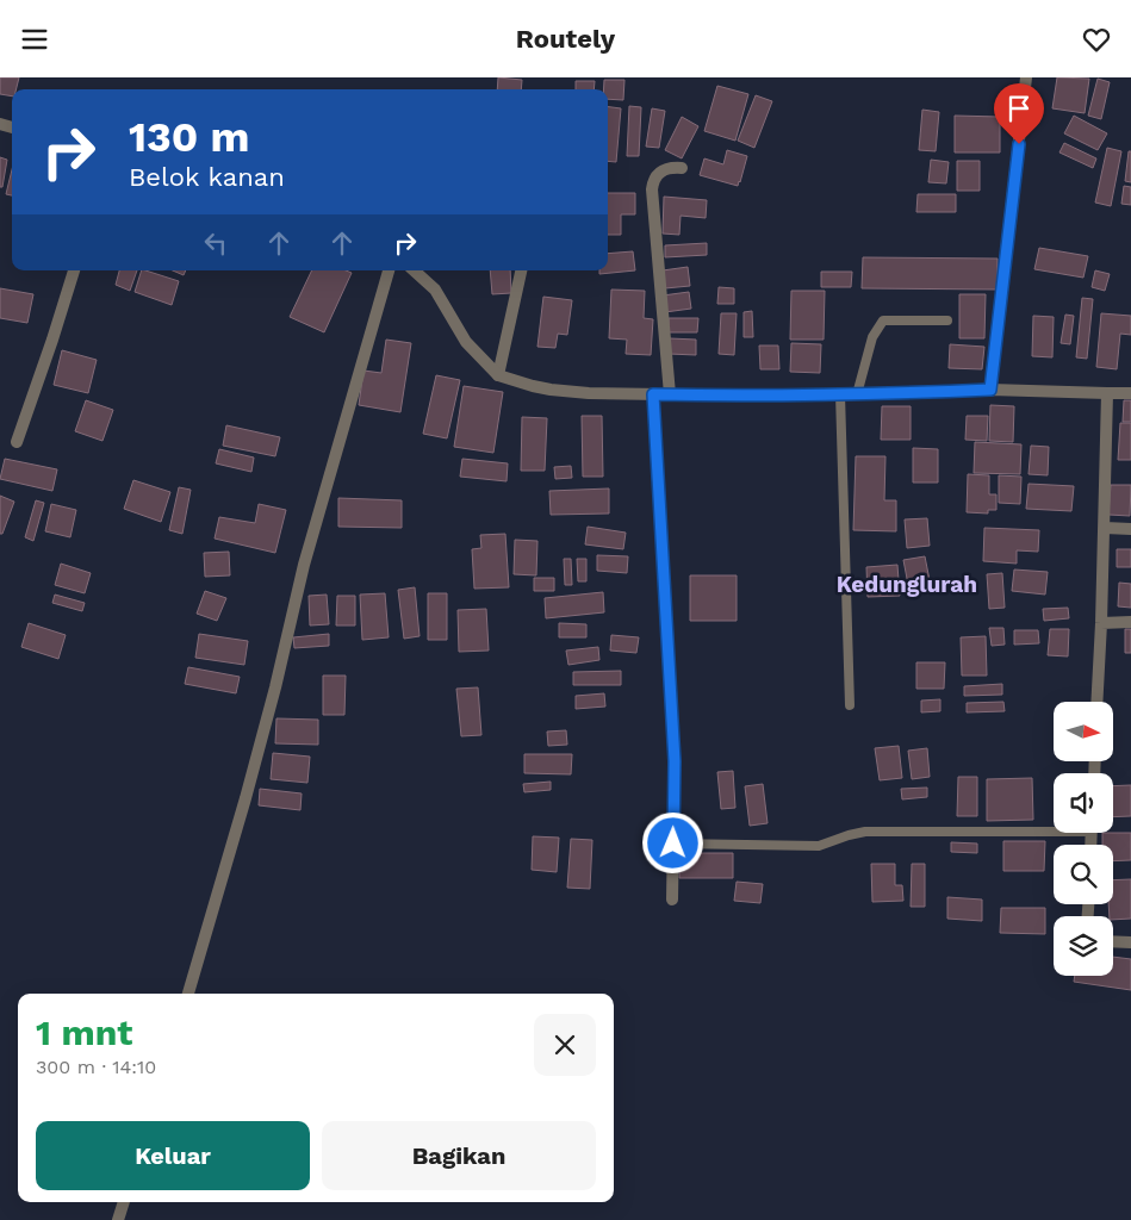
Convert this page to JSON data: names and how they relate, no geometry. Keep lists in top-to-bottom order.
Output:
{
  "districts": ["Kedunglurah"],
  "north": "right",
  "page": {
    "header": "Routely",
    "turn": ["130 m", "Belok kanan"],
    "heading": ["1 mnt", "300 m · 14:10"],
    "buttons": ["Keluar", "Bagikan"]
  }
}
